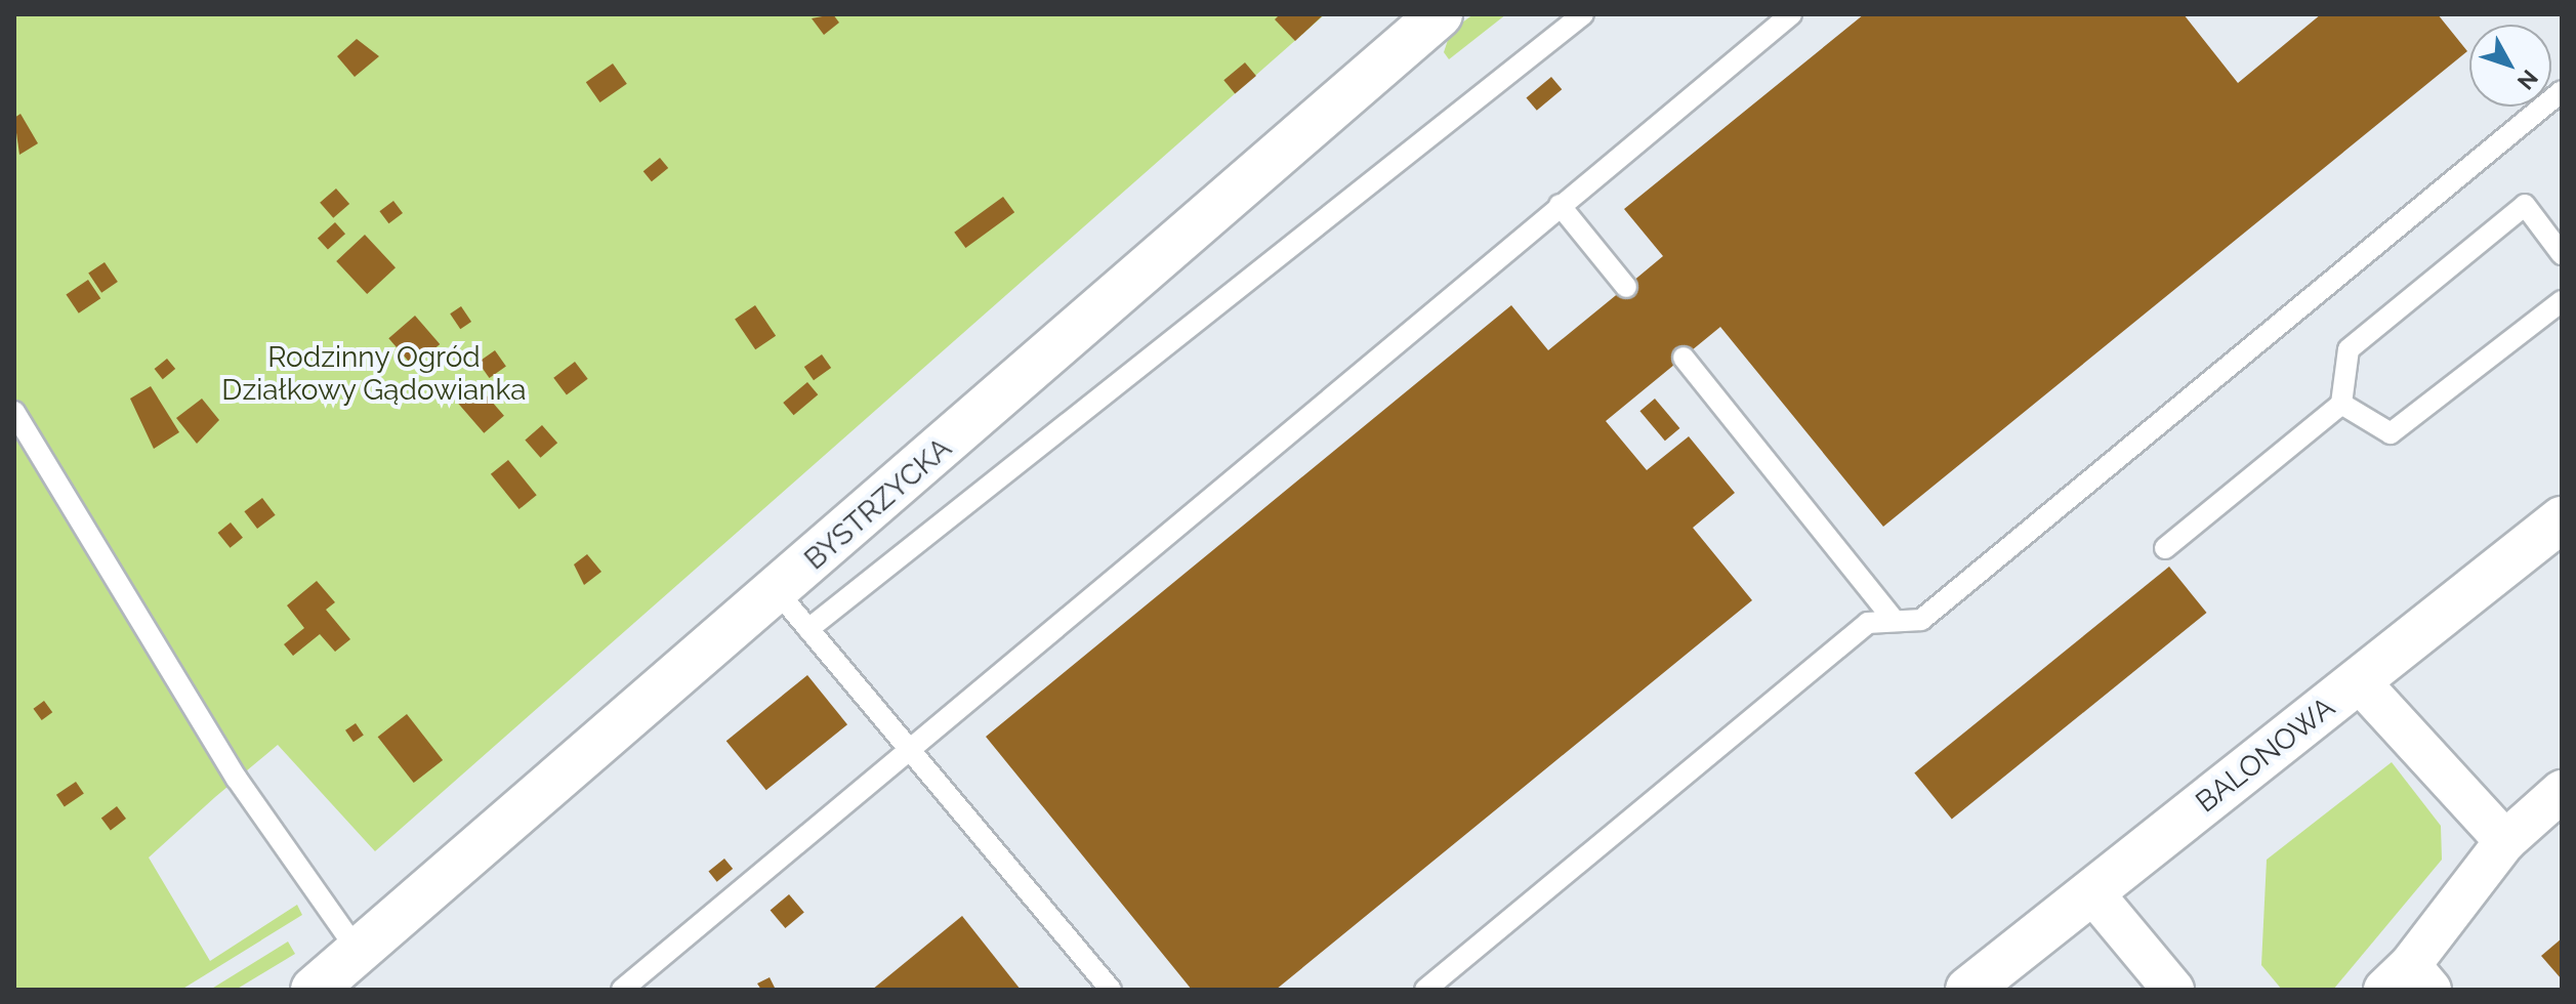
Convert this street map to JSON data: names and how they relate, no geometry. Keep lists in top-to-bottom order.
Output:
{
  "streets": {
    "street": ["BYSTRZYCKA", "BALONOWA"]
  },
  "parks": ["Rodzinny Ogród Działkowy Gądowianka"],
  "north": "bottom right"
}
